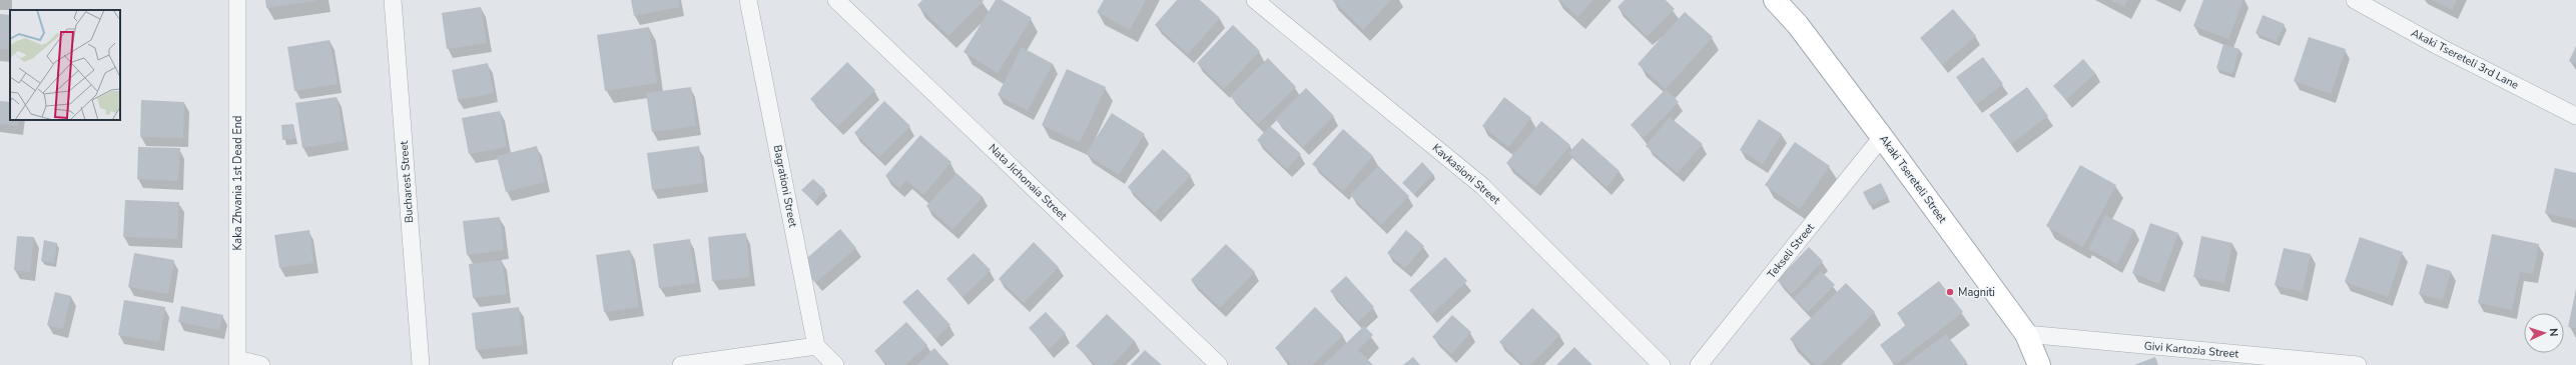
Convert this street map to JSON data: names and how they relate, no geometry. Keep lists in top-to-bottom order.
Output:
{
  "streets": {
    "main road": ["Akaki Tsereteli Street"],
    "street": [
      "Akaki Tsereteli 3rd Lane",
      "Kavkasioni Street",
      "Bucharest Street",
      "Nata Jichonaia Street",
      "Kaka Zhvania 1st Dead End",
      "Bagrationi Street",
      "Tekseli Street",
      "Givi Kartozia Street"
    ]
  },
  "crossings": [
    ["Akaki Tsereteli Street", "Tekseli Street"],
    ["Akaki Tsereteli Street", "Givi Kartozia Street"]
  ],
  "places": ["Magniti"],
  "north": "right"
}
